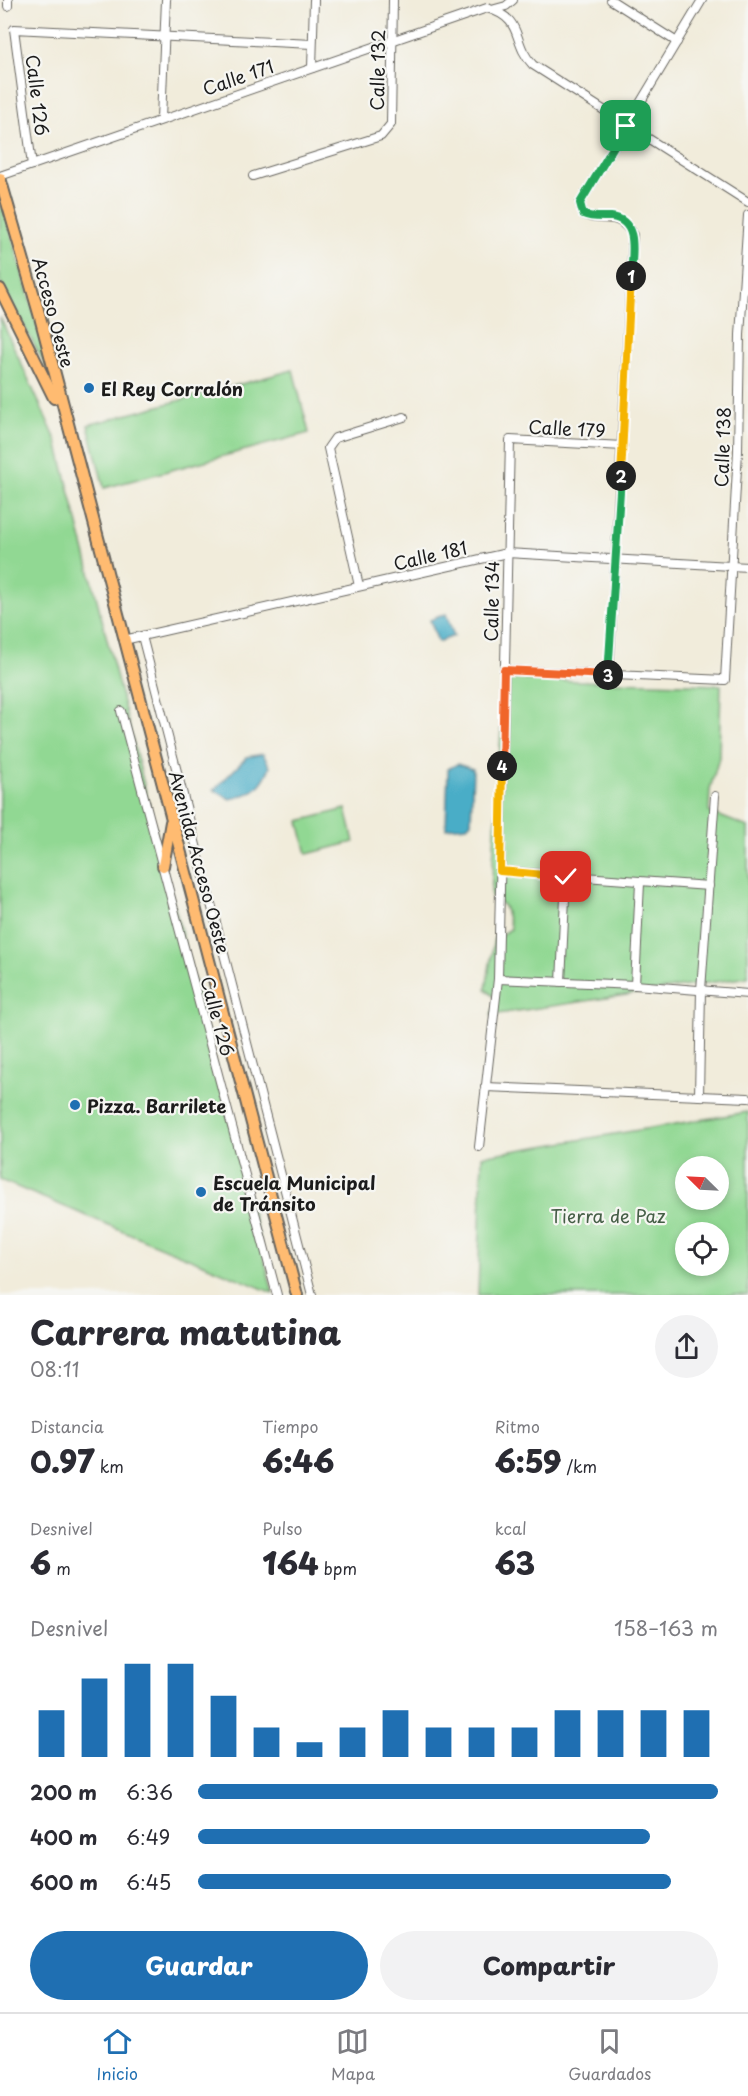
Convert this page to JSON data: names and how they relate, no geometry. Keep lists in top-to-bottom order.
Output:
{
  "streets": {
    "highway": ["Acceso Oeste", "Avenida Acceso Oeste"],
    "street": [
      "Calle 132",
      "Calle 171",
      "Calle 126",
      "Calle 179",
      "Calle 138",
      "Calle 181",
      "Calle 134"
    ]
  },
  "crossings": [
    ["Calle 132", "Calle 171"],
    ["Calle 171", "Calle 126"],
    ["Calle 171", "Acceso Oeste"],
    ["Acceso Oeste", "Avenida Acceso Oeste"],
    ["Calle 179", "Calle 134"],
    ["Calle 138", "Calle 181"],
    ["Calle 181", "Calle 134"],
    ["Calle 181", "Avenida Acceso Oeste"]
  ],
  "parks": ["Tierra de Paz"],
  "places": ["El Rey Corralón", "Pizza. Barrilete", "Escuela Municipal de Tránsito"],
  "north": "top left",
  "page": {
    "pins": [
      "1",
      "2",
      "3",
      "4"
    ],
    "heading": ["Carrera matutina", "08:11"],
    "stats": [
      ["Distancia", "0.97 km"],
      ["Tiempo", "6:46"],
      ["Ritmo", "6:59 /km"],
      ["Desnivel", "6 m"],
      ["Pulso", "164 bpm"],
      ["kcal", "63"]
    ],
    "chart": ["Desnivel", "158–163 m"],
    "list": [
      {
        "name": "200 m",
        "note": "6:36"
      },
      {
        "name": "400 m",
        "note": "6:49"
      },
      {
        "name": "600 m",
        "note": "6:45"
      }
    ],
    "buttons": ["Guardar", "Compartir"],
    "tabs": ["Inicio", "Mapa", "Guardados"]
  }
}
